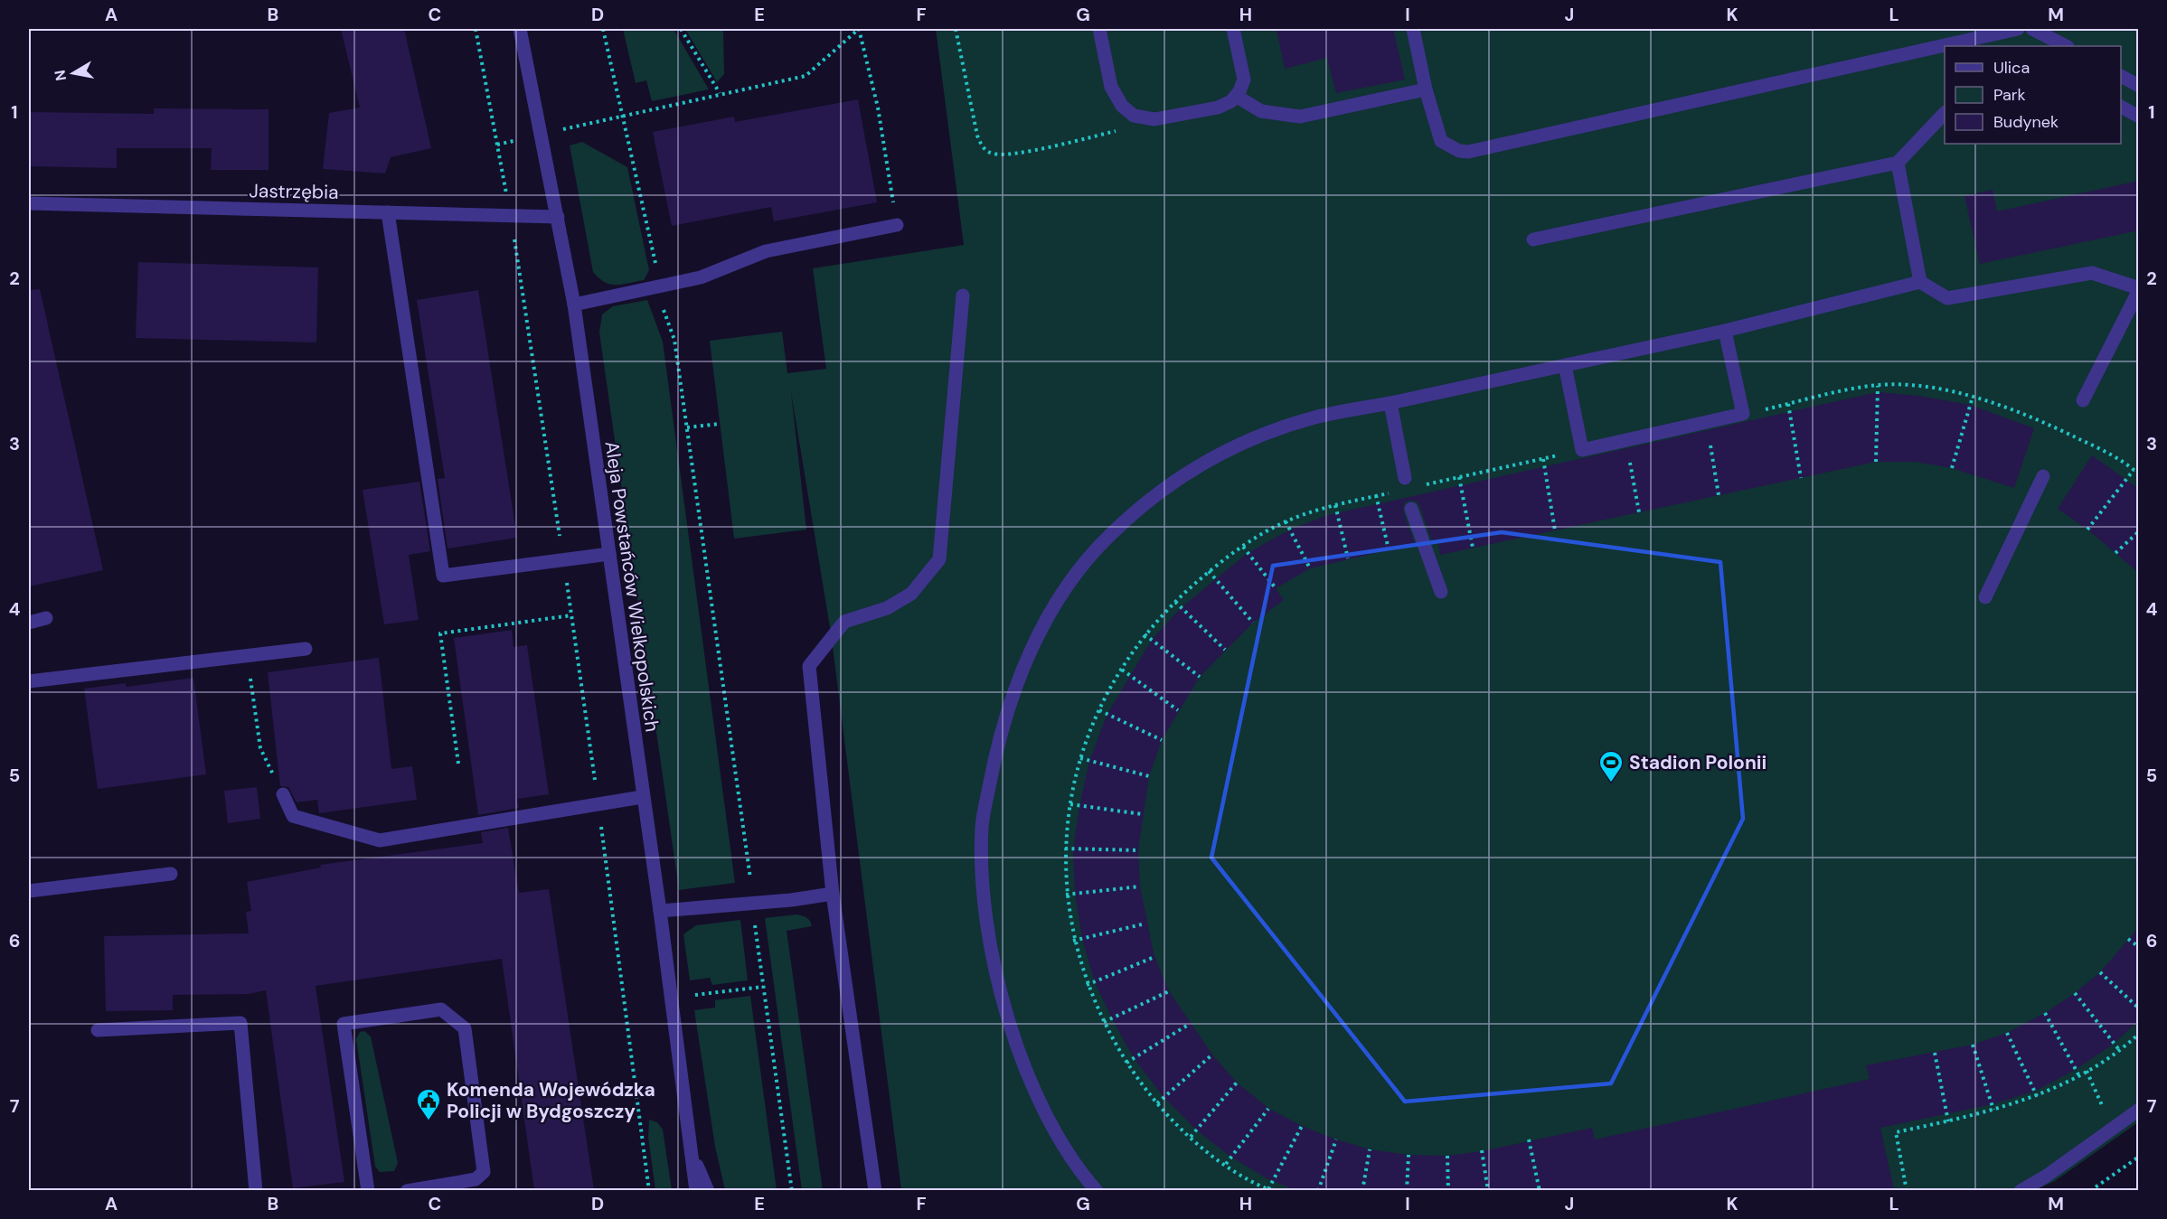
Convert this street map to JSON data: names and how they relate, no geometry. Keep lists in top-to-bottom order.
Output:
{
  "streets": {
    "street": ["Jastrzębia", "Aleja Powstańców Wielkopolskich"]
  },
  "crossings": [
    ["Jastrzębia", "Aleja Powstańców Wielkopolskich"]
  ],
  "places": {
    "sports": ["Stadion Polonii"],
    "public building": ["Komenda Wojewódzka Policji w Bydgoszczy"]
  },
  "legend": ["Ulica", "Park", "Budynek"],
  "north": "left",
  "grid": {
    "columns": [
      "A",
      "B",
      "C",
      "D",
      "E",
      "F",
      "G",
      "H",
      "I",
      "J",
      "K",
      "L",
      "M"
    ],
    "rows": [
      "1",
      "2",
      "3",
      "4",
      "5",
      "6",
      "7"
    ]
  }
}
